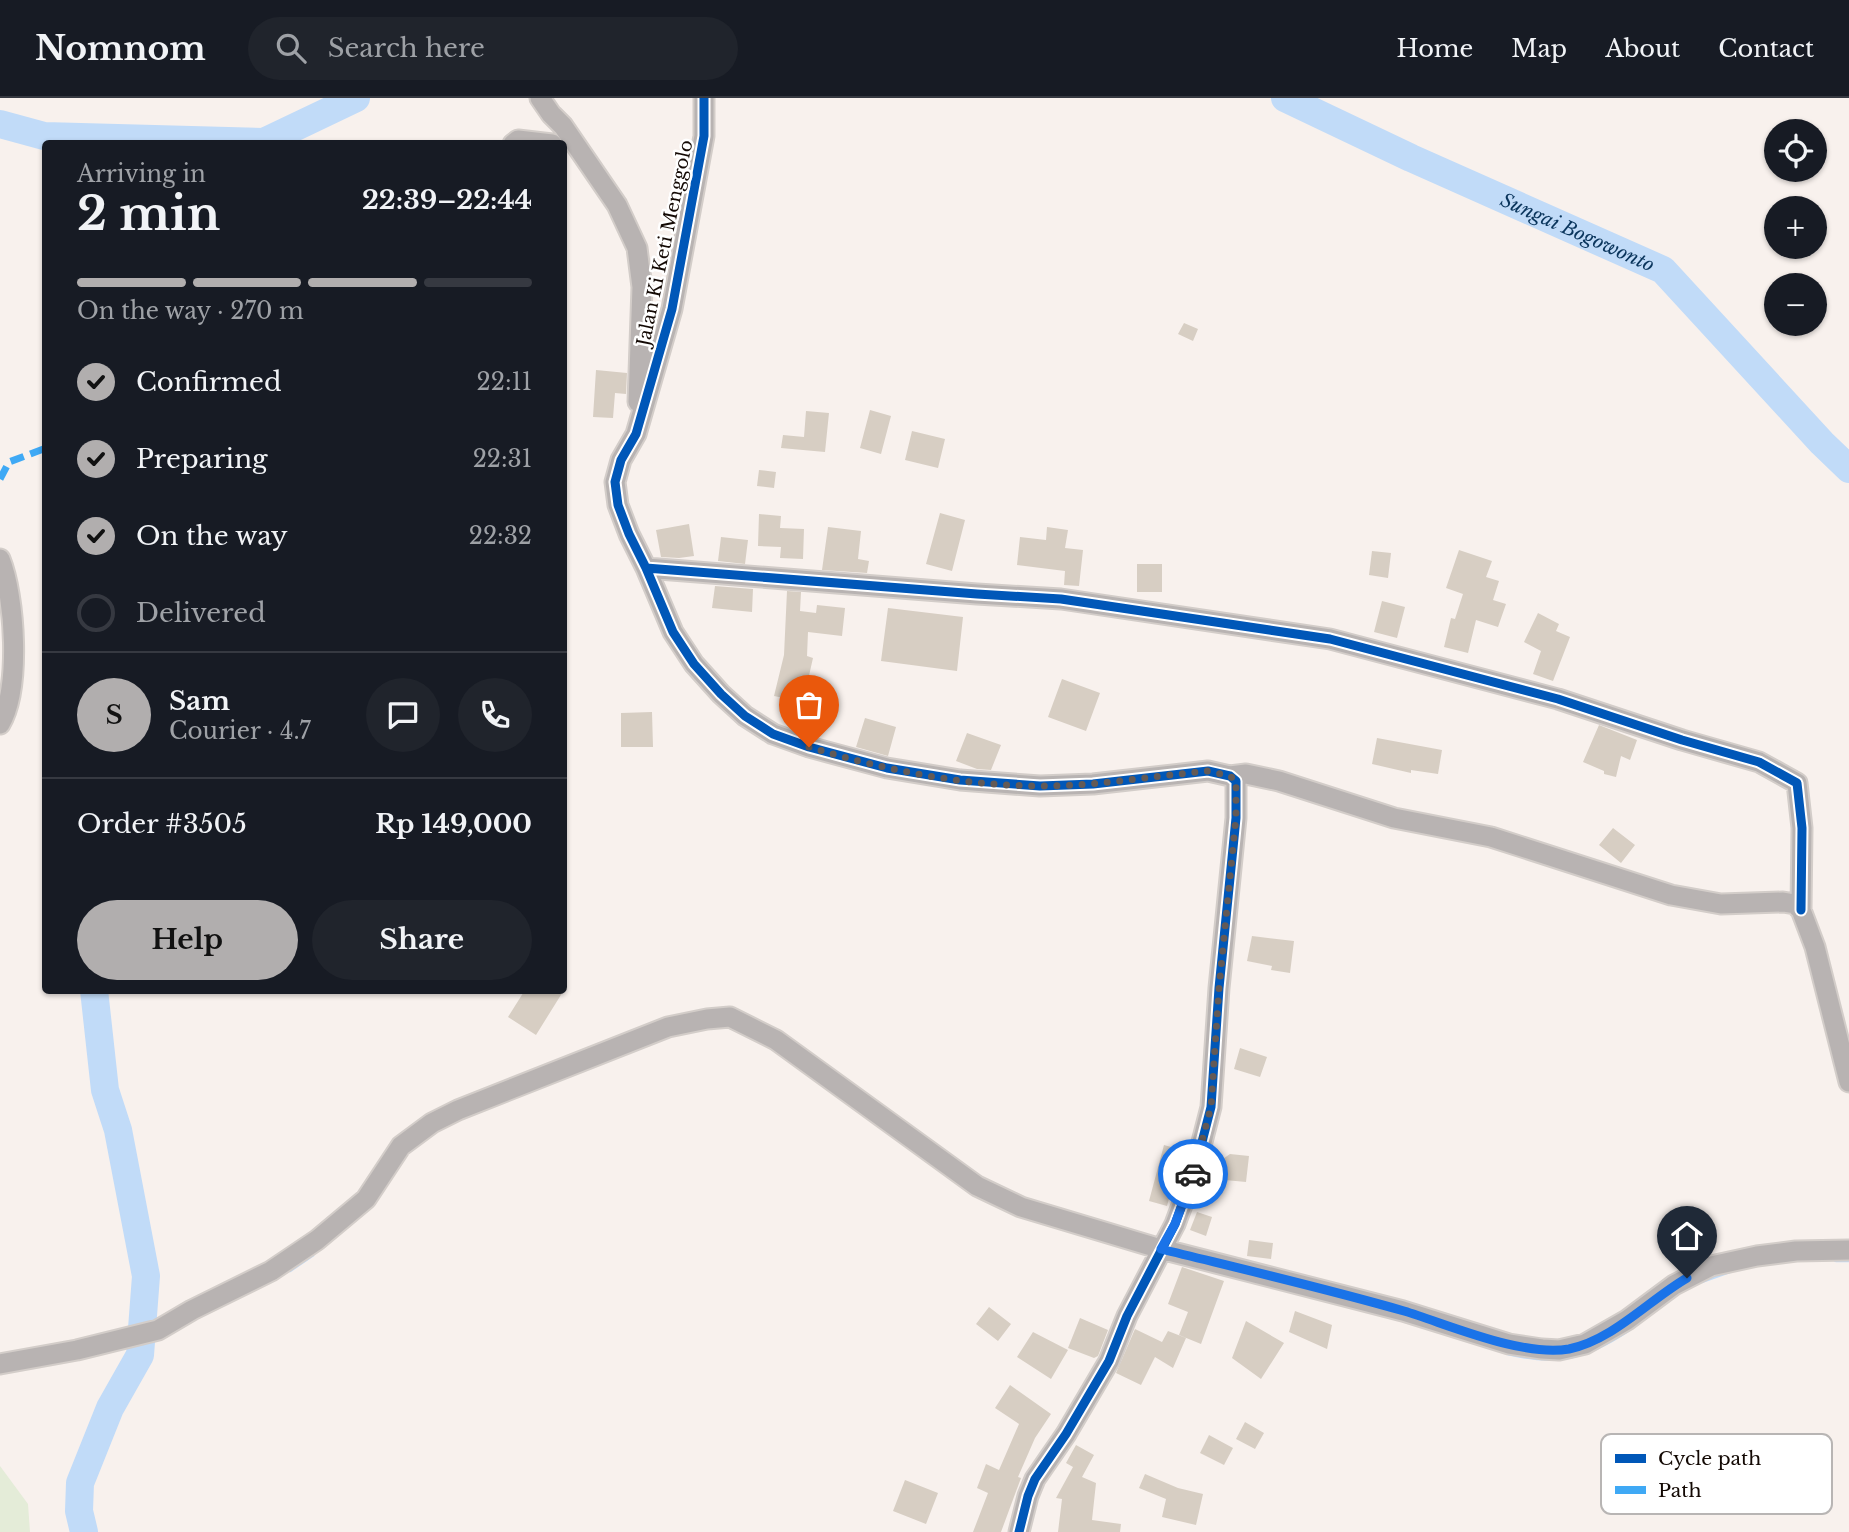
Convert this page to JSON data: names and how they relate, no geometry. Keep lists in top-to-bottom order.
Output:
{
  "streets": {
    "street": ["Jalan Ki Keti Menggolo"]
  },
  "water": ["Sungai Bogowonto"],
  "legend": ["Cycle path", "Path"],
  "page": {
    "header": "Nomnom",
    "search": "Search here",
    "nav": [
      "Home",
      "Map",
      "About",
      "Contact"
    ],
    "map_buttons": ["+", "−"],
    "heading": ["2 min", "Arriving in", "22:39–22:44"],
    "panel": [
      "Sam",
      "Courier · 4.7",
      "Order #3505",
      "Rp 149,000"
    ],
    "bar": "On the way · 270 m",
    "list": [
      ["Confirmed", "22:11"],
      ["Preparing", "22:31"],
      ["On the way", "22:32"],
      "Delivered"
    ],
    "round": "S",
    "buttons": ["Help", "Share"]
  }
}
